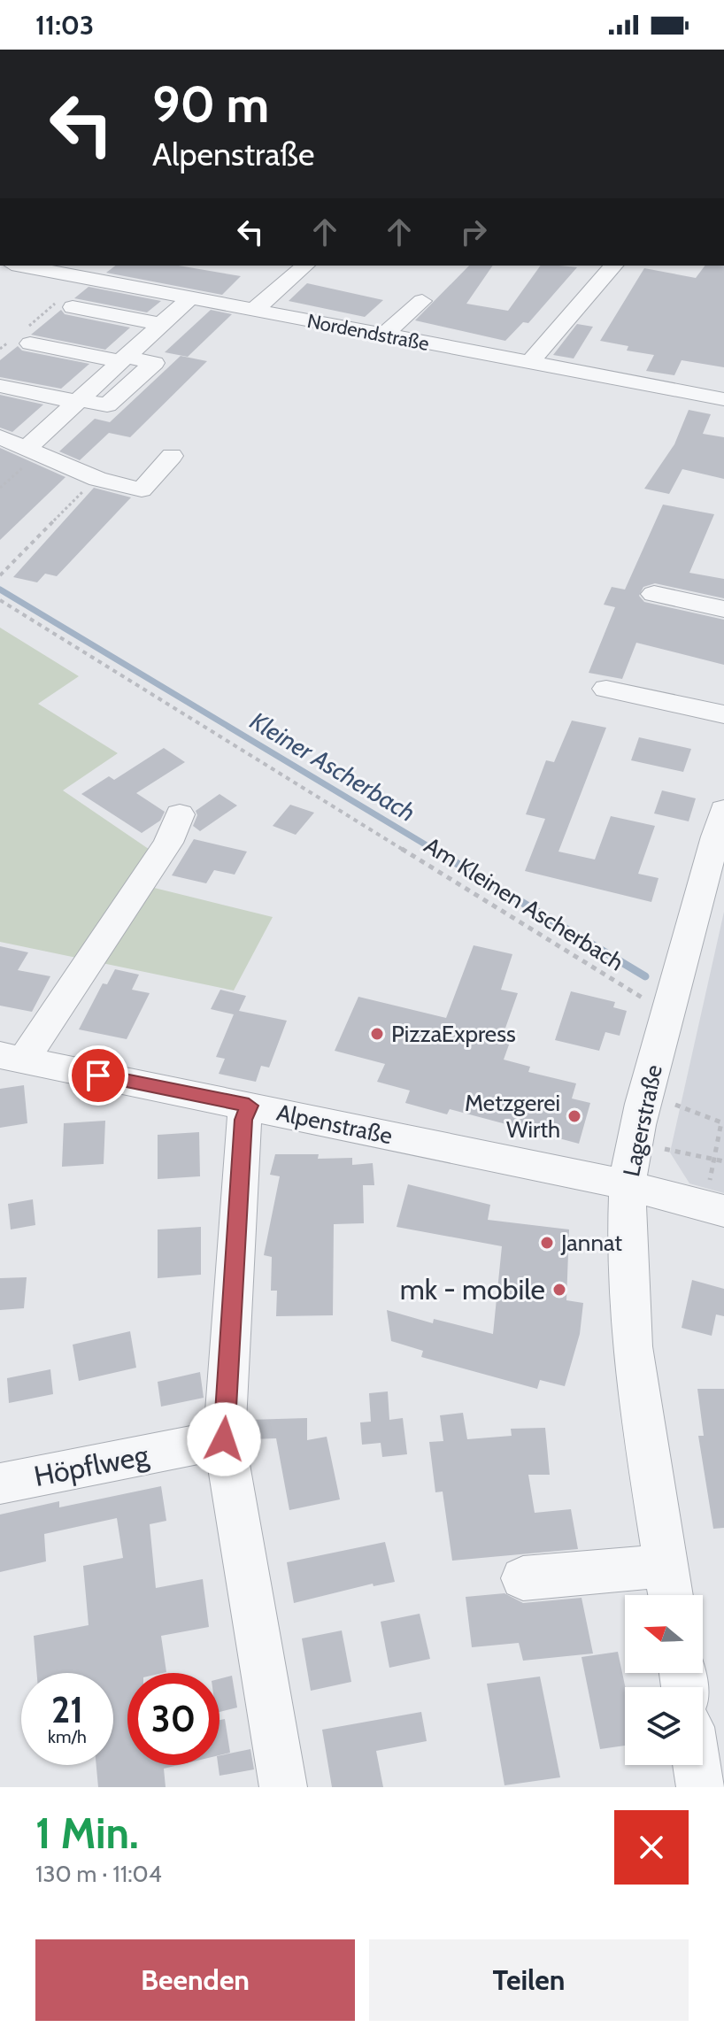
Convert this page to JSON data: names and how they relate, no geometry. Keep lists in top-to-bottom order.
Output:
{
  "streets": {
    "street": [
      "Nordendstraße",
      "Lagerstraße",
      "Alpenstraße",
      "Höpflweg"
    ],
    "path": ["Am Kleinen Ascherbach"]
  },
  "crossings": [
    ["Am Kleinen Ascherbach", "Lagerstraße"],
    ["Lagerstraße", "Alpenstraße"]
  ],
  "water": ["Kleiner Ascherbach"],
  "places": [
    "PizzaExpress",
    "Metzgerei Wirth",
    "Jannat",
    "mk - mobile"
  ],
  "north": "left",
  "page": {
    "status": "11:03",
    "turn": ["90 m", "Alpenstraße"],
    "speed": "21 km/h",
    "limit": "30",
    "heading": ["1 Min.", "130 m · 11:04"],
    "buttons": ["Beenden", "Teilen"]
  }
}
